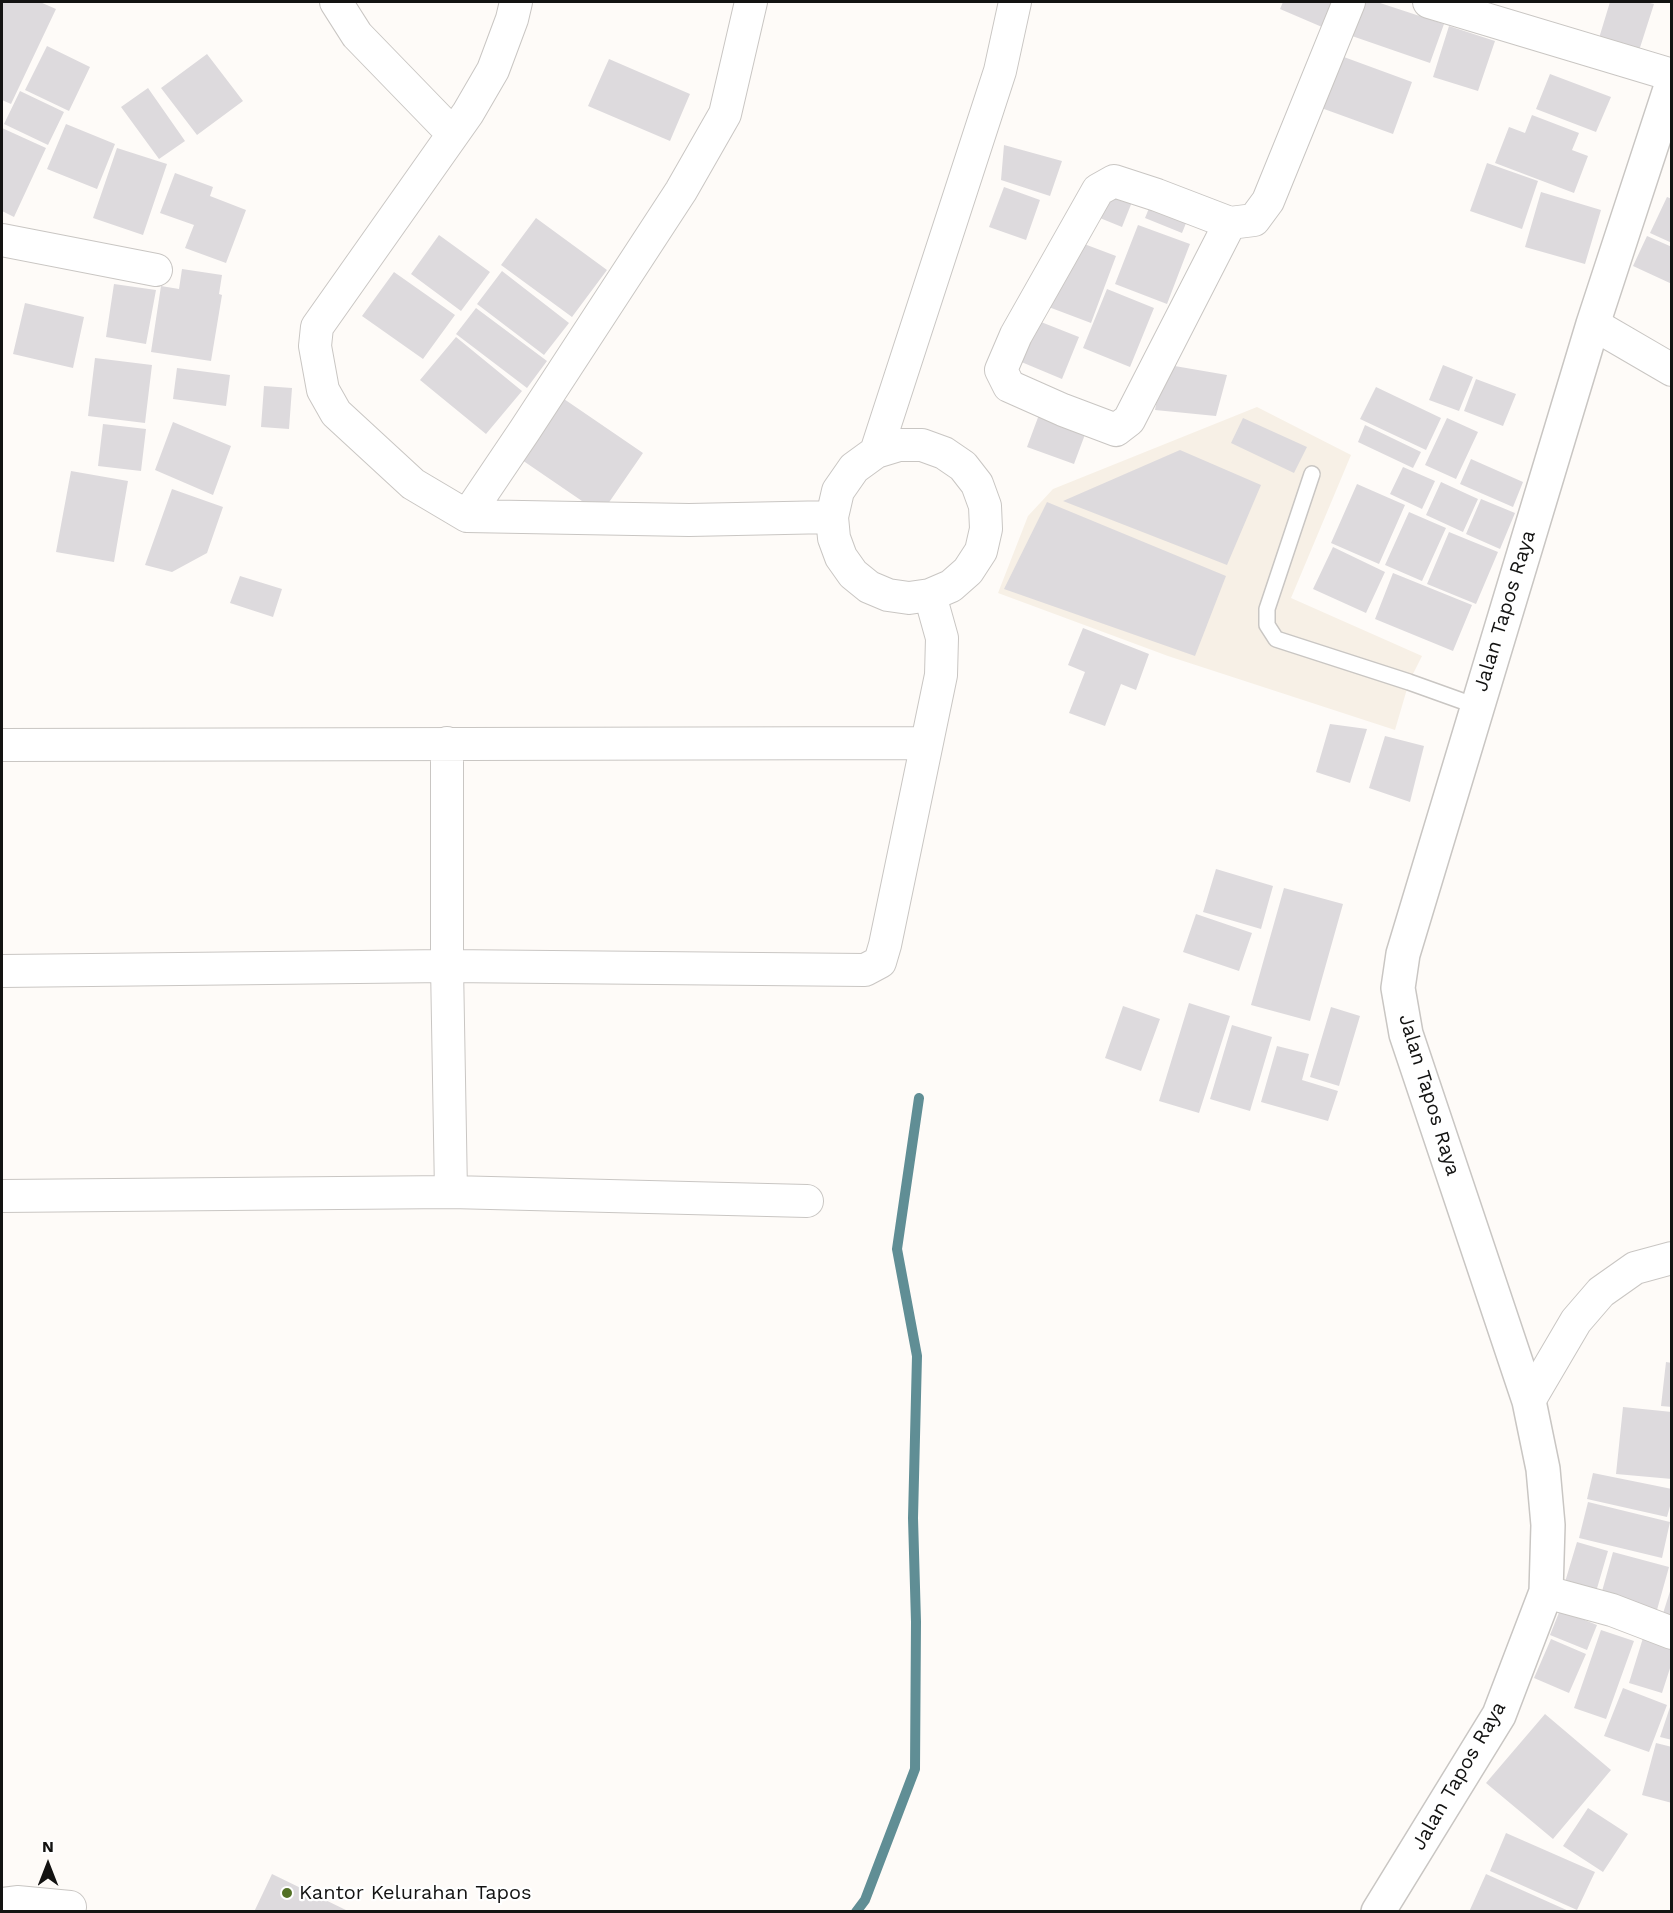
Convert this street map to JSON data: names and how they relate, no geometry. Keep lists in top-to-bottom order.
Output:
{
  "streets": {
    "main road": ["Jalan Tapos Raya"]
  },
  "places": ["Kantor Kelurahan Tapos"],
  "north": "top"
}
